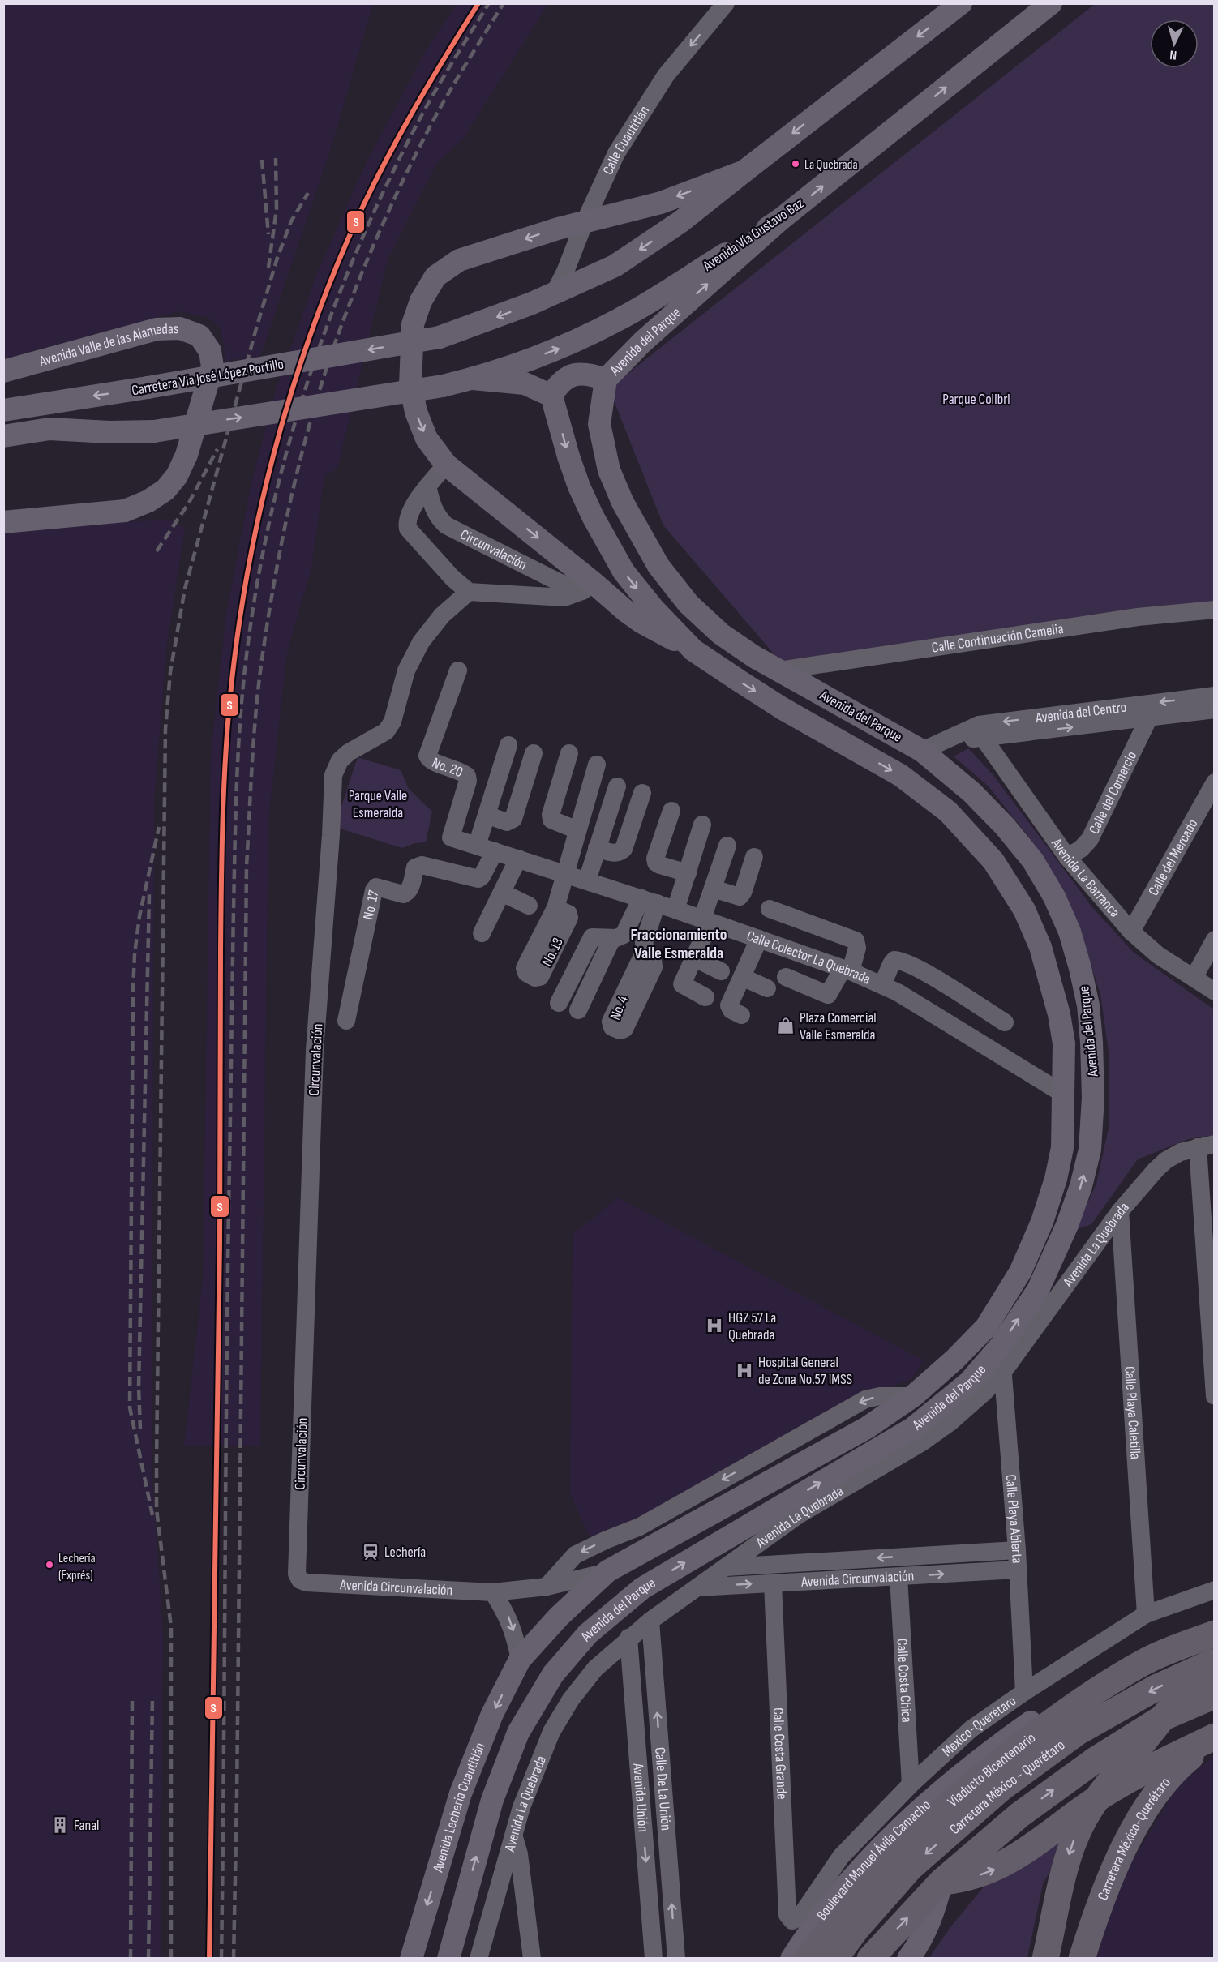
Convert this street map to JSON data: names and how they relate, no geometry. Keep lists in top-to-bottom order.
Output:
{
  "streets": {
    "highway": ["Viaducto Bicentenario", "Carretera México - Querétaro", "Carretera México-Querétaro"],
    "main road": [
      "Avenida Vía Gustavo Baz",
      "Avenida del Parque",
      "Avenida Valle de las Alamedas",
      "Carretera Vía José López Portillo",
      "Avenida Lecheria Cuautitlán",
      "Boulevard Manuel Ávila Camacho"
    ],
    "street": [
      "Calle Cuautitlán",
      "Circunvalación",
      "Calle Continuación Camelia",
      "Avenida del Centro",
      "No. 20",
      "Calle del Comercio",
      "Calle del Mercado",
      "Avenida La Barranca",
      "No. 17",
      "Calle Colector La Quebrada",
      "Avenida La Quebrada",
      "Calle Playa Caletilla",
      "Calle Playa Abierta",
      "Avenida Circunvalación",
      "Calle Costa Chica",
      "México-Querétaro",
      "Calle Costa Grande",
      "Calle De La Unión",
      "Avenida Unión"
    ]
  },
  "crossings": [
    ["Calle Cuautitlán", "Carretera Vía José López Portillo"],
    ["Avenida Vía Gustavo Baz", "Avenida del Parque"],
    ["Avenida del Parque", "Calle Continuación Camelia"],
    ["Avenida del Parque", "Avenida del Centro"],
    ["Avenida del Parque", "Calle Colector La Quebrada"],
    ["Avenida del Parque", "Avenida La Quebrada"],
    ["Avenida del Parque", "Calle Playa Abierta"],
    ["Avenida del Parque", "Avenida Circunvalación"],
    ["Avenida del Parque", "Avenida Lecheria Cuautitlán"],
    ["Circunvalación", "Avenida Circunvalación"],
    ["Avenida del Centro", "Calle del Comercio"],
    ["Avenida del Centro", "Avenida La Barranca"],
    ["No. 20", "Calle Colector La Quebrada"],
    ["Calle del Comercio", "Avenida La Barranca"],
    ["Calle del Mercado", "Avenida La Barranca"],
    ["No. 17", "Calle Colector La Quebrada"],
    ["Avenida La Quebrada", "Calle Playa Caletilla"],
    ["Avenida La Quebrada", "Calle Playa Abierta"],
    ["Avenida La Quebrada", "Avenida Circunvalación"],
    ["Avenida La Quebrada", "Calle De La Unión"],
    ["Avenida La Quebrada", "Avenida Unión"],
    ["Calle Playa Caletilla", "México-Querétaro"],
    ["Calle Playa Abierta", "Avenida Circunvalación"],
    ["Calle Playa Abierta", "México-Querétaro"],
    ["Avenida Circunvalación", "Calle Costa Chica"],
    ["Avenida Circunvalación", "Calle Costa Grande"],
    ["Calle Costa Chica", "México-Querétaro"],
    ["México-Querétaro", "Calle Costa Grande"]
  ],
  "one_way": ["Calle Cuautitlán"],
  "districts": ["Fraccionamiento Valle Esmeralda"],
  "parks": ["Parque Colibri", "Parque Valle Esmeralda"],
  "places": {
    "other": ["La Quebrada", "Lechería (Exprés)"],
    "shop": ["Plaza Comercial Valle Esmeralda"],
    "hospital": ["HGZ 57 La Quebrada", "Hospital General de Zona No.57 IMSS"],
    "station": ["Lechería"],
    "building": ["Fanal"]
  },
  "lines": ["transit line S"],
  "north": "bottom"
}
